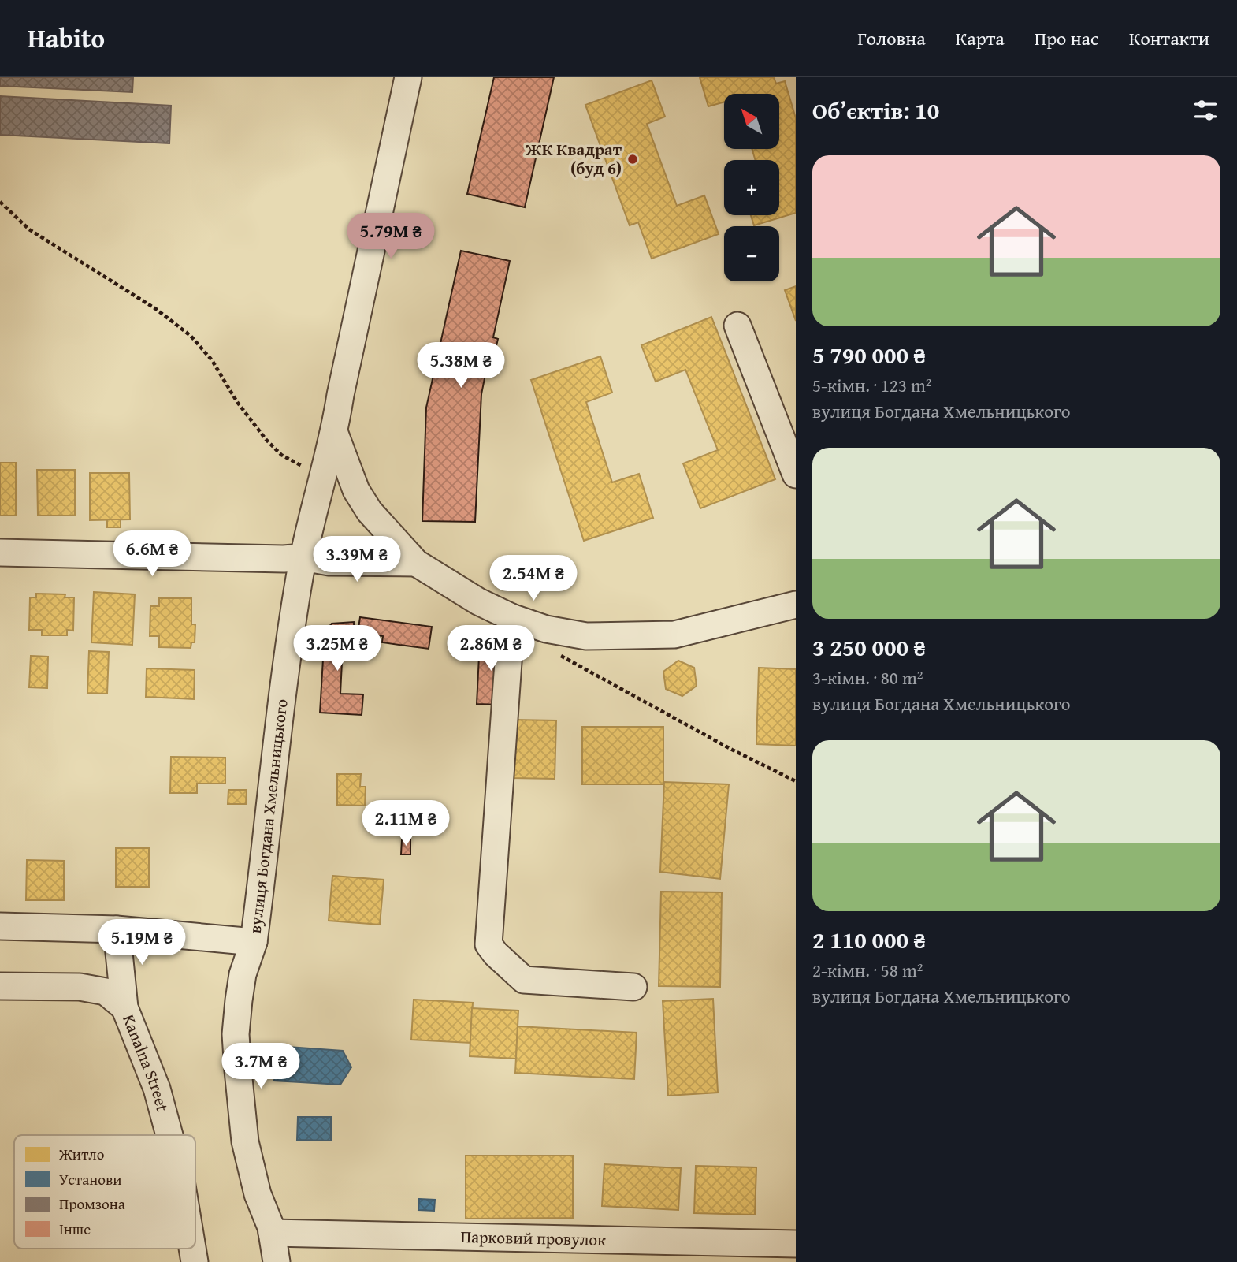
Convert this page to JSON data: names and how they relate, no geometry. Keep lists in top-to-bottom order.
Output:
{
  "streets": {
    "street": ["вулиця Богдана Хмельницького", "Kanalna Street", "Парковий провулок"]
  },
  "crossings": [
    ["вулиця Богдана Хмельницького", "Парковий провулок"]
  ],
  "places": ["ЖК Квадрат (буд 6)"],
  "legend": [
    "Житло",
    "Установи",
    "Промзона",
    "Інше"
  ],
  "north": "top left",
  "page": {
    "header": "Habito",
    "nav": [
      "Головна",
      "Карта",
      "Про нас",
      "Контакти"
    ],
    "heading": "Об’єктів: 10",
    "map_buttons": ["+", "−"],
    "list": [
      {
        "name": "5 790 000 ₴",
        "note": "5-кімн. · 123 m² · вулиця Богдана Хмельницького"
      },
      {
        "name": "3 250 000 ₴",
        "note": "3-кімн. · 80 m² · вулиця Богдана Хмельницького"
      },
      {
        "name": "2 110 000 ₴",
        "note": "2-кімн. · 58 m² · вулиця Богдана Хмельницького"
      }
    ],
    "price": [
      "5.79M ₴",
      "5.38M ₴",
      "6.6M ₴",
      "3.39M ₴",
      "2.54M ₴",
      "3.25M ₴",
      "2.86M ₴",
      "2.11M ₴",
      "5.19M ₴",
      "3.7M ₴"
    ]
  }
}
